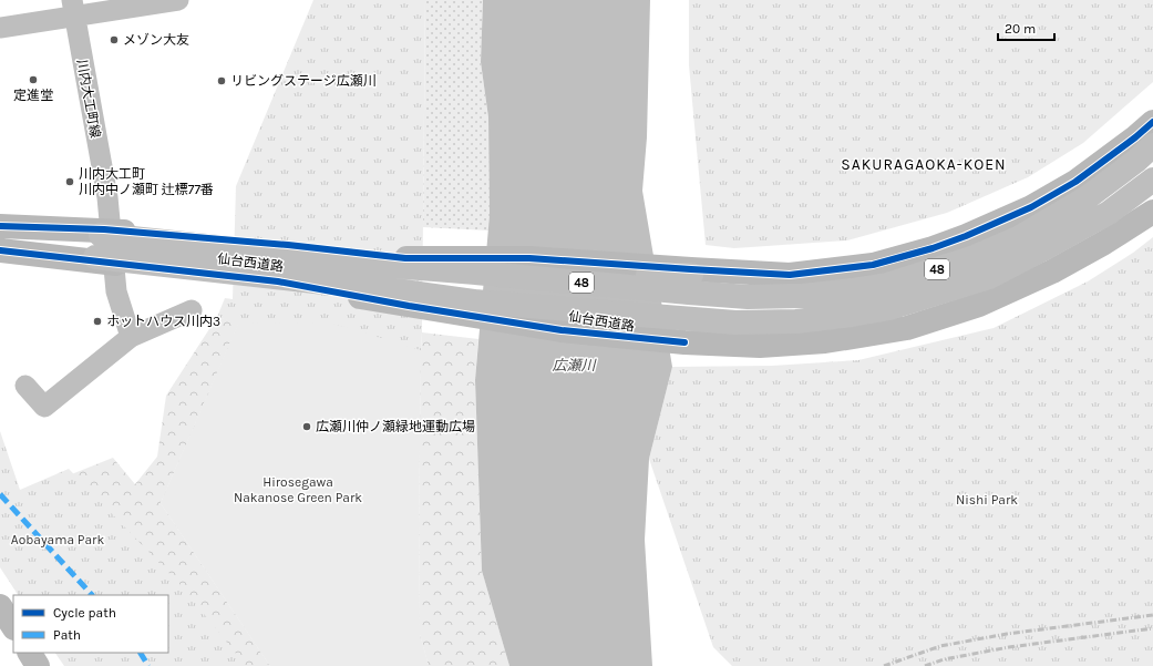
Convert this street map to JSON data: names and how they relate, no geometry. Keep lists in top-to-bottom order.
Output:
{
  "streets": {
    "highway": ["仙台西道路", "48"],
    "street": ["川内大工町線"]
  },
  "crossings": [
    ["仙台西道路", "48"]
  ],
  "districts": ["SAKURAGAOKA-KOEN"],
  "water": ["広瀬川"],
  "parks": ["Hirosegawa Nakanose Green Park", "Nishi Park", "Aobayama Park"],
  "places": [
    "メゾン大友",
    "定進堂",
    "リビングステージ広瀬川",
    "川内大工町 川内中ノ瀬町 辻標77番",
    "ホットハウス川内3",
    "広瀬川仲ノ瀬緑地運動広場"
  ],
  "legend": ["Cycle path", "Path"],
  "scale_bar": "20 m"
}
